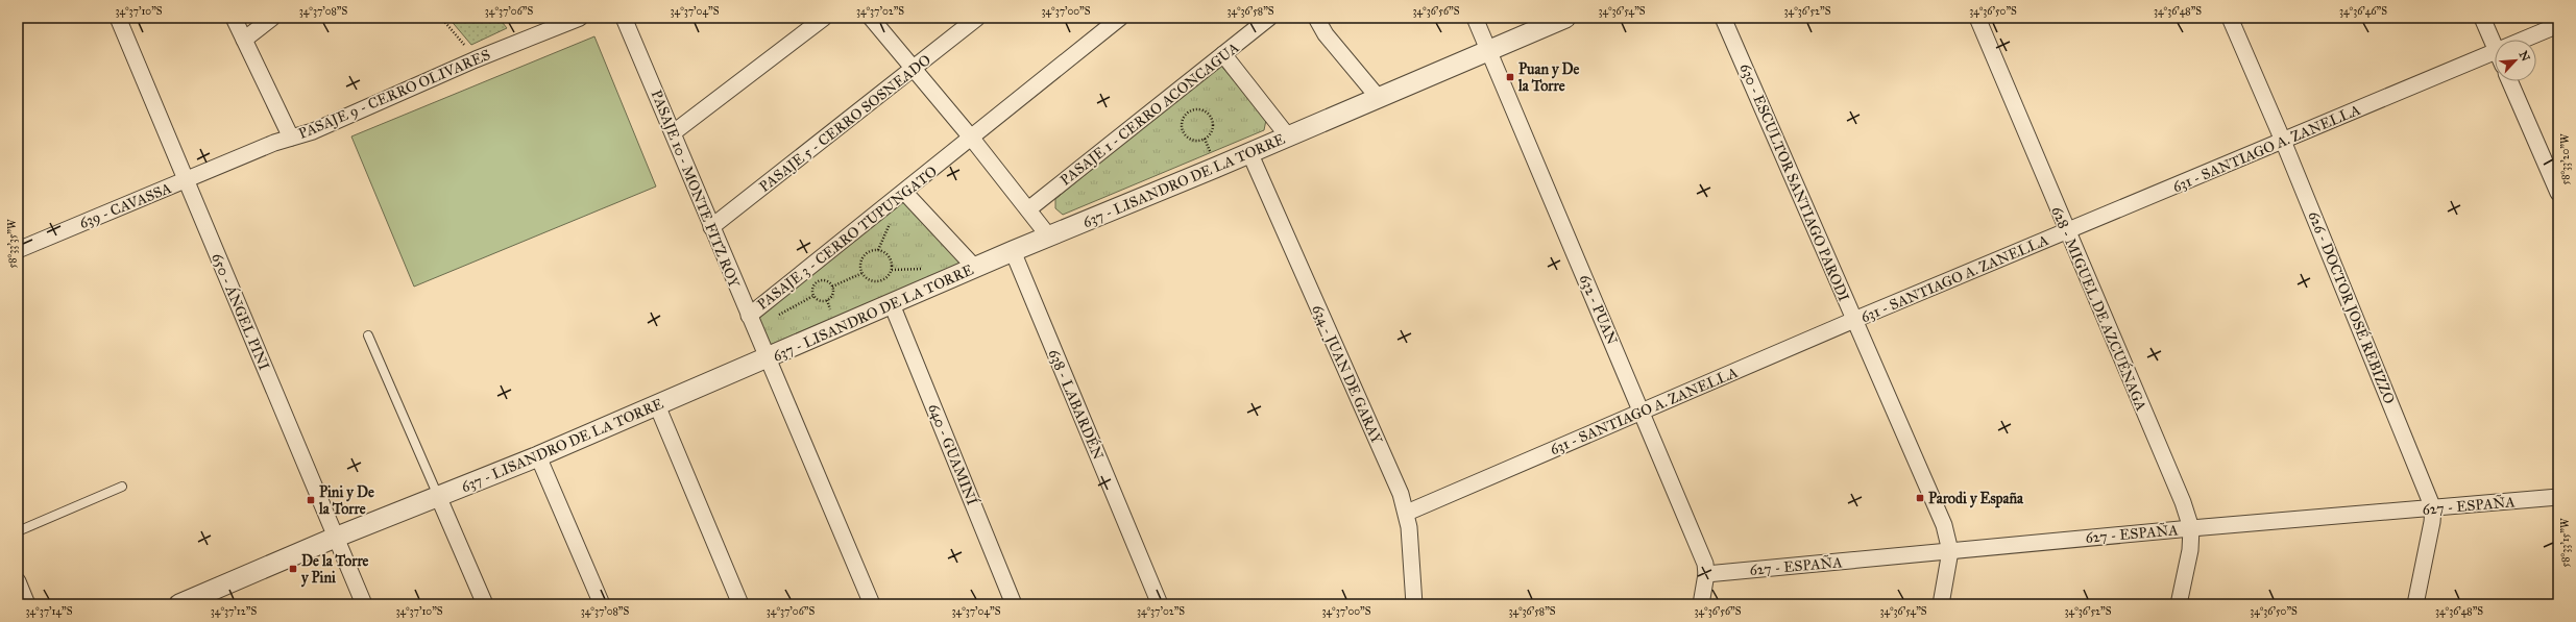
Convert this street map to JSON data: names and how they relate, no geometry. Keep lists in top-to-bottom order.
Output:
{
  "streets": {
    "street": [
      "PASAJE 9 - CERRO OLIVARES",
      "PASAJE 1 - CERRO ACONCAGUA",
      "PASAJE 5 - CERRO SOSNEADO",
      "631 - SANTIAGO A. ZANELLA",
      "637 - LISANDRO DE LA TORRE",
      "630 - ESCULTOR SANTIAGO PARODI",
      "PASAJE 10 - MONTE FITZ ROY",
      "639 - CAVASSA",
      "PASAJE 3 - CERRO TUPUNGATO",
      "626 - DOCTOR JOSÉ REBIZZO",
      "628 - MIGUEL DE AZCUÉNAGA",
      "632 - PUAN",
      "650 - ÁNGEL PINI",
      "634 - JUAN DE GARAY",
      "638 - LABARDÉN",
      "640 - GUAMINÍ",
      "627 - ESPAÑA"
    ]
  },
  "crossings": [
    ["PASAJE 9 - CERRO OLIVARES", "639 - CAVASSA"],
    ["PASAJE 9 - CERRO OLIVARES", "650 - ÁNGEL PINI"],
    ["PASAJE 5 - CERRO SOSNEADO", "PASAJE 10 - MONTE FITZ ROY"],
    ["631 - SANTIAGO A. ZANELLA", "630 - ESCULTOR SANTIAGO PARODI"],
    ["631 - SANTIAGO A. ZANELLA", "626 - DOCTOR JOSÉ REBIZZO"],
    ["631 - SANTIAGO A. ZANELLA", "628 - MIGUEL DE AZCUÉNAGA"],
    ["631 - SANTIAGO A. ZANELLA", "632 - PUAN"],
    ["631 - SANTIAGO A. ZANELLA", "634 - JUAN DE GARAY"],
    ["637 - LISANDRO DE LA TORRE", "PASAJE 10 - MONTE FITZ ROY"],
    ["637 - LISANDRO DE LA TORRE", "632 - PUAN"],
    ["637 - LISANDRO DE LA TORRE", "650 - ÁNGEL PINI"],
    ["637 - LISANDRO DE LA TORRE", "634 - JUAN DE GARAY"],
    ["637 - LISANDRO DE LA TORRE", "638 - LABARDÉN"],
    ["637 - LISANDRO DE LA TORRE", "640 - GUAMINÍ"],
    ["630 - ESCULTOR SANTIAGO PARODI", "627 - ESPAÑA"],
    ["PASAJE 10 - MONTE FITZ ROY", "PASAJE 3 - CERRO TUPUNGATO"],
    ["639 - CAVASSA", "650 - ÁNGEL PINI"],
    ["626 - DOCTOR JOSÉ REBIZZO", "627 - ESPAÑA"],
    ["628 - MIGUEL DE AZCUÉNAGA", "627 - ESPAÑA"],
    ["632 - PUAN", "627 - ESPAÑA"]
  ],
  "places": {
    "transit": [
      "Puan y De la Torre",
      "Parodi y España",
      "Pini y De la Torre",
      "De la Torre y Pini"
    ]
  },
  "north": "top right",
  "coordinates": [
    "34°37'10\"S",
    "34°37'08\"S",
    "34°37'06\"S",
    "34°37'04\"S",
    "34°37'02\"S",
    "34°37'00\"S",
    "34°36'58\"S",
    "34°36'56\"S",
    "34°36'54\"S",
    "34°36'52\"S",
    "34°36'50\"S",
    "34°36'48\"S",
    "34°36'46\"S",
    "58°33'20\"W",
    "58°33'35\"W",
    "58°33'15\"W",
    "34°37'14\"S",
    "34°37'12\"S"
  ]
}
